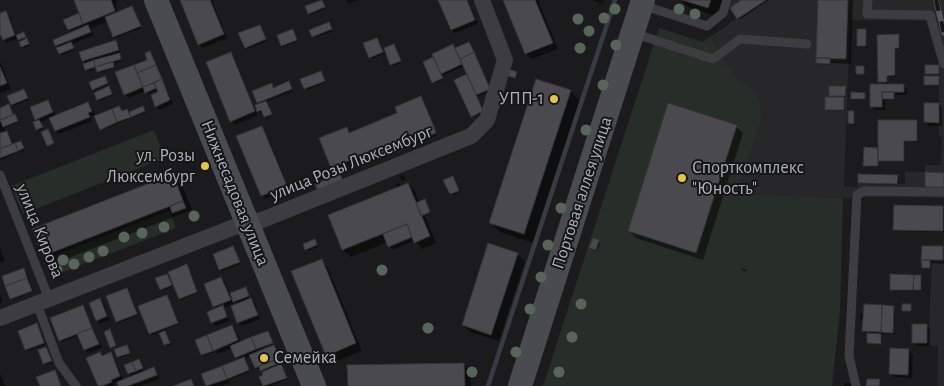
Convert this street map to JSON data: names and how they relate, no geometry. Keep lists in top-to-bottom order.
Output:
{
  "streets": {
    "street": ["улица Розы Люксембург", "Нижнесадовая улица", "Портовая аллея улица"],
    "lane": ["улица Кирова"]
  },
  "crossings": [
    ["улица Розы Люксембург", "Нижнесадовая улица"],
    ["улица Розы Люксембург", "улица Кирова"]
  ],
  "places": [
    "УПП-1",
    "ул. Розы Люксембург",
    "Спорткомплекс \"Юность\"",
    "Семейка"
  ]
}
